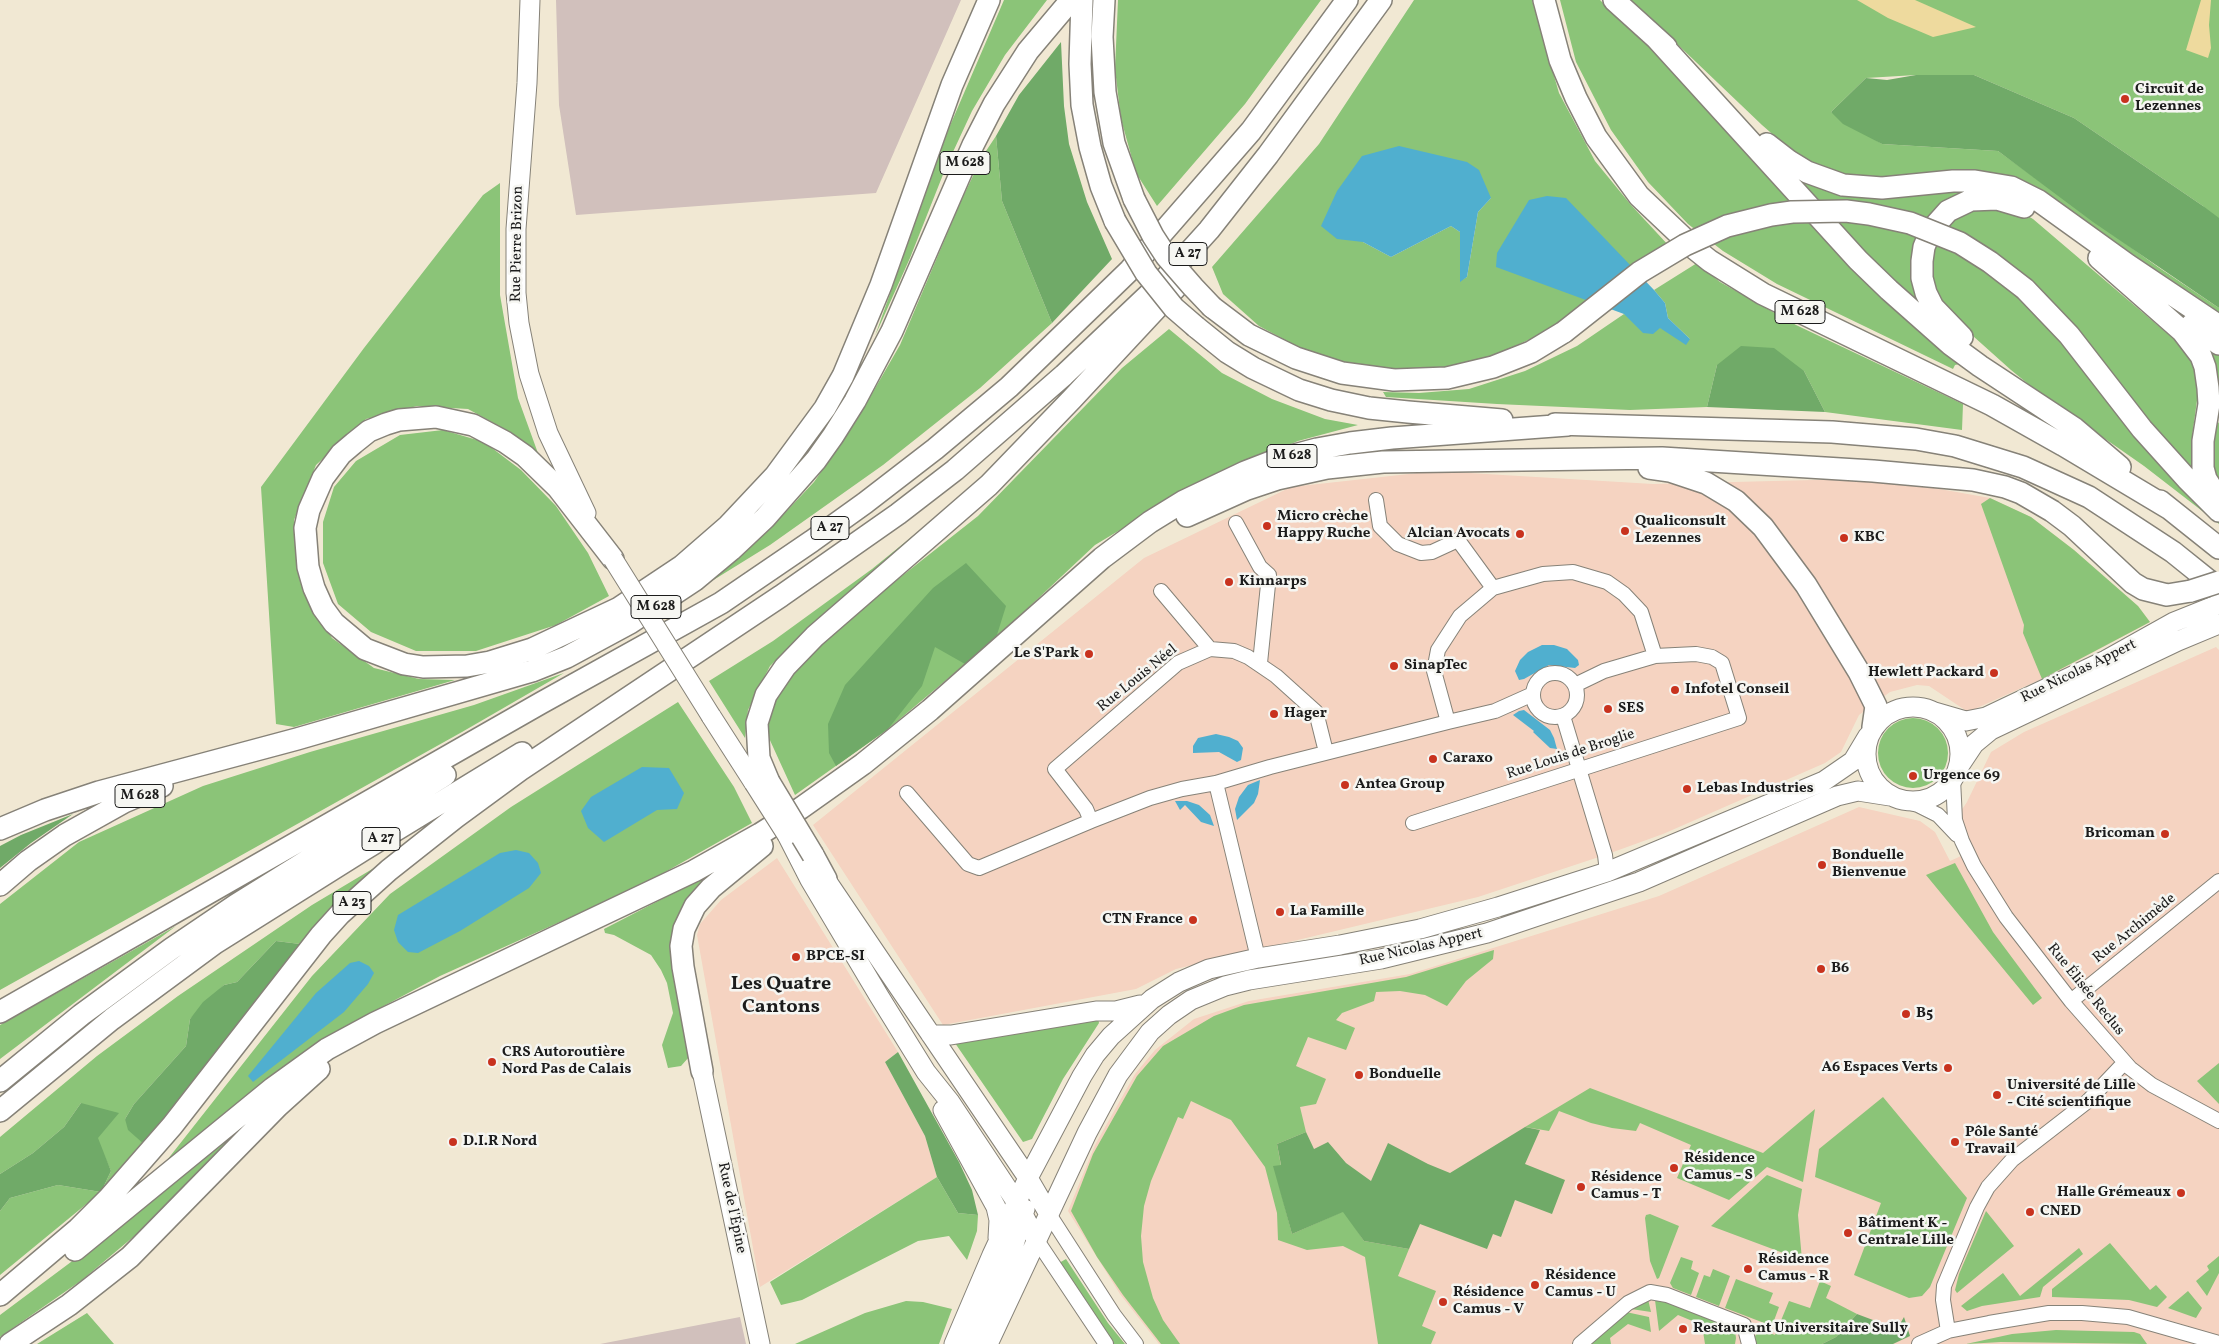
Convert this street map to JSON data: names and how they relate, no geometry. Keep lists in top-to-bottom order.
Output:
{
  "streets": {
    "highway": ["M 628", "A 27", "A 23"],
    "main road": ["Rue Pierre Brizon", "Rue Nicolas Appert", "Rue de l'Épine"],
    "street": [
      "Rue Louis Néel",
      "Rue Louis de Broglie",
      "Rue Archimède",
      "Rue Élisée Reclus"
    ]
  },
  "crossings": [
    ["A 27", "A 23"],
    ["Rue Nicolas Appert", "Rue Élisée Reclus"],
    ["Rue Archimède", "Rue Élisée Reclus"]
  ],
  "districts": ["Les Quatre Cantons"],
  "places": [
    "Circuit de Lezennes",
    "Micro crèche Happy Ruche",
    "Qualiconsult Lezennes",
    "Alcian Avocats",
    "KBC",
    "Kinnarps",
    "Le S'Park",
    "SinapTec",
    "Hewlett Packard",
    "Infotel Conseil",
    "SES",
    "Hager",
    "Caraxo",
    "Urgence 69",
    "Antea Group",
    "Lebas Industries",
    "Bricoman",
    "Bonduelle Bienvenue",
    "La Famille",
    "CTN France",
    "BPCE-SI",
    "B6",
    "B5",
    "CRS Autoroutière Nord Pas de Calais",
    "A6 Espaces Verts",
    "Bonduelle",
    "Université de Lille ‐ Cité scientifique",
    "D.I.R Nord",
    "Pôle Santé Travail",
    "Résidence Camus - S",
    "Résidence Camus - T",
    "Halle Grémeaux",
    "CNED",
    "Bâtiment K - Centrale Lille",
    "Résidence Camus - R",
    "Résidence Camus - U",
    "Résidence Camus - V",
    "Restaurant Universitaire Sully"
  ]
}
